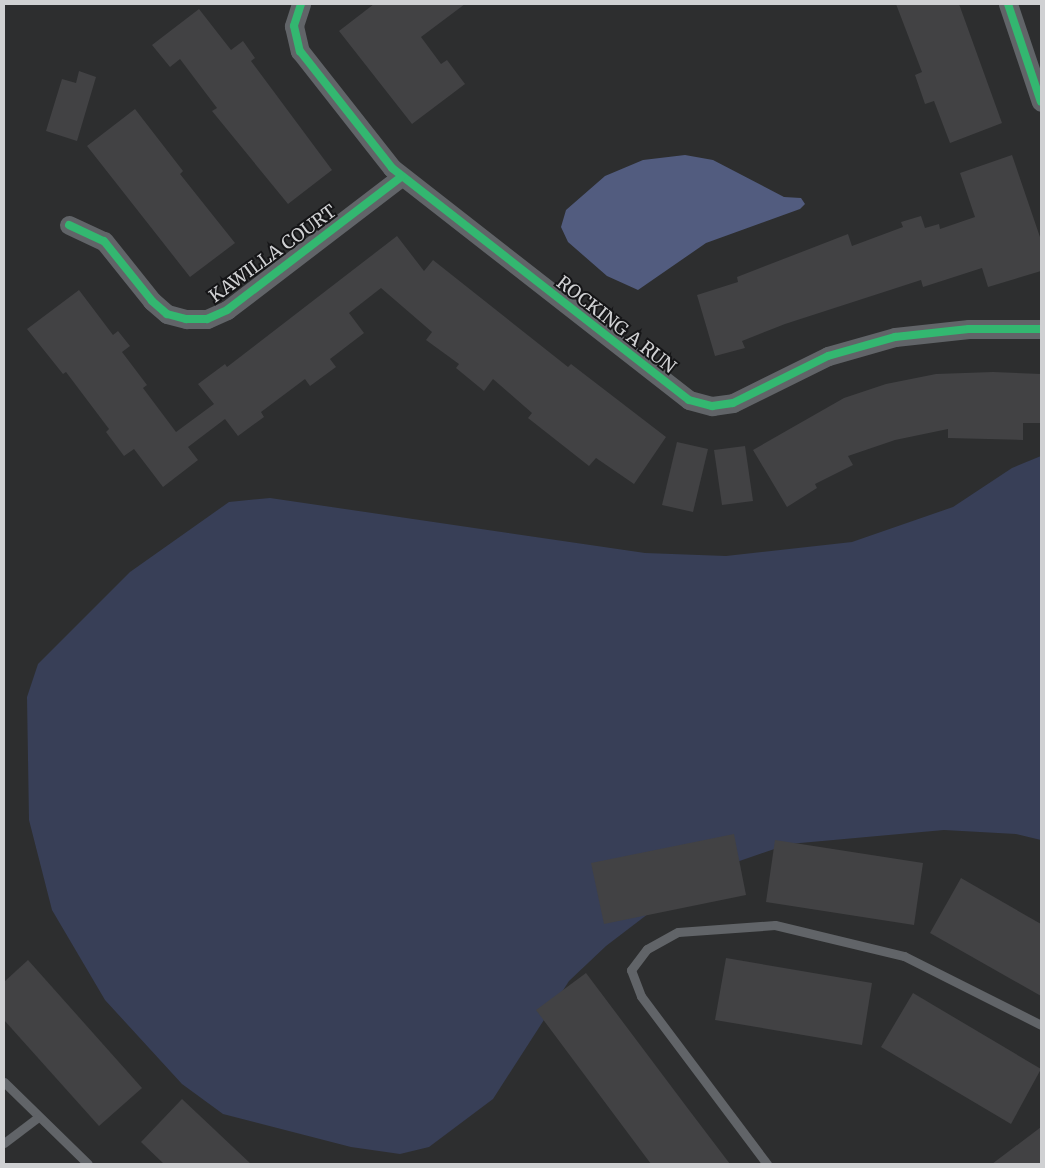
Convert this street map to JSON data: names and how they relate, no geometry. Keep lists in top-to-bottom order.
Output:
{
  "streets": {
    "street": ["KAWILLA COURT", "ROCKING A RUN"]
  },
  "crossings": [
    ["KAWILLA COURT", "ROCKING A RUN"]
  ]
}
